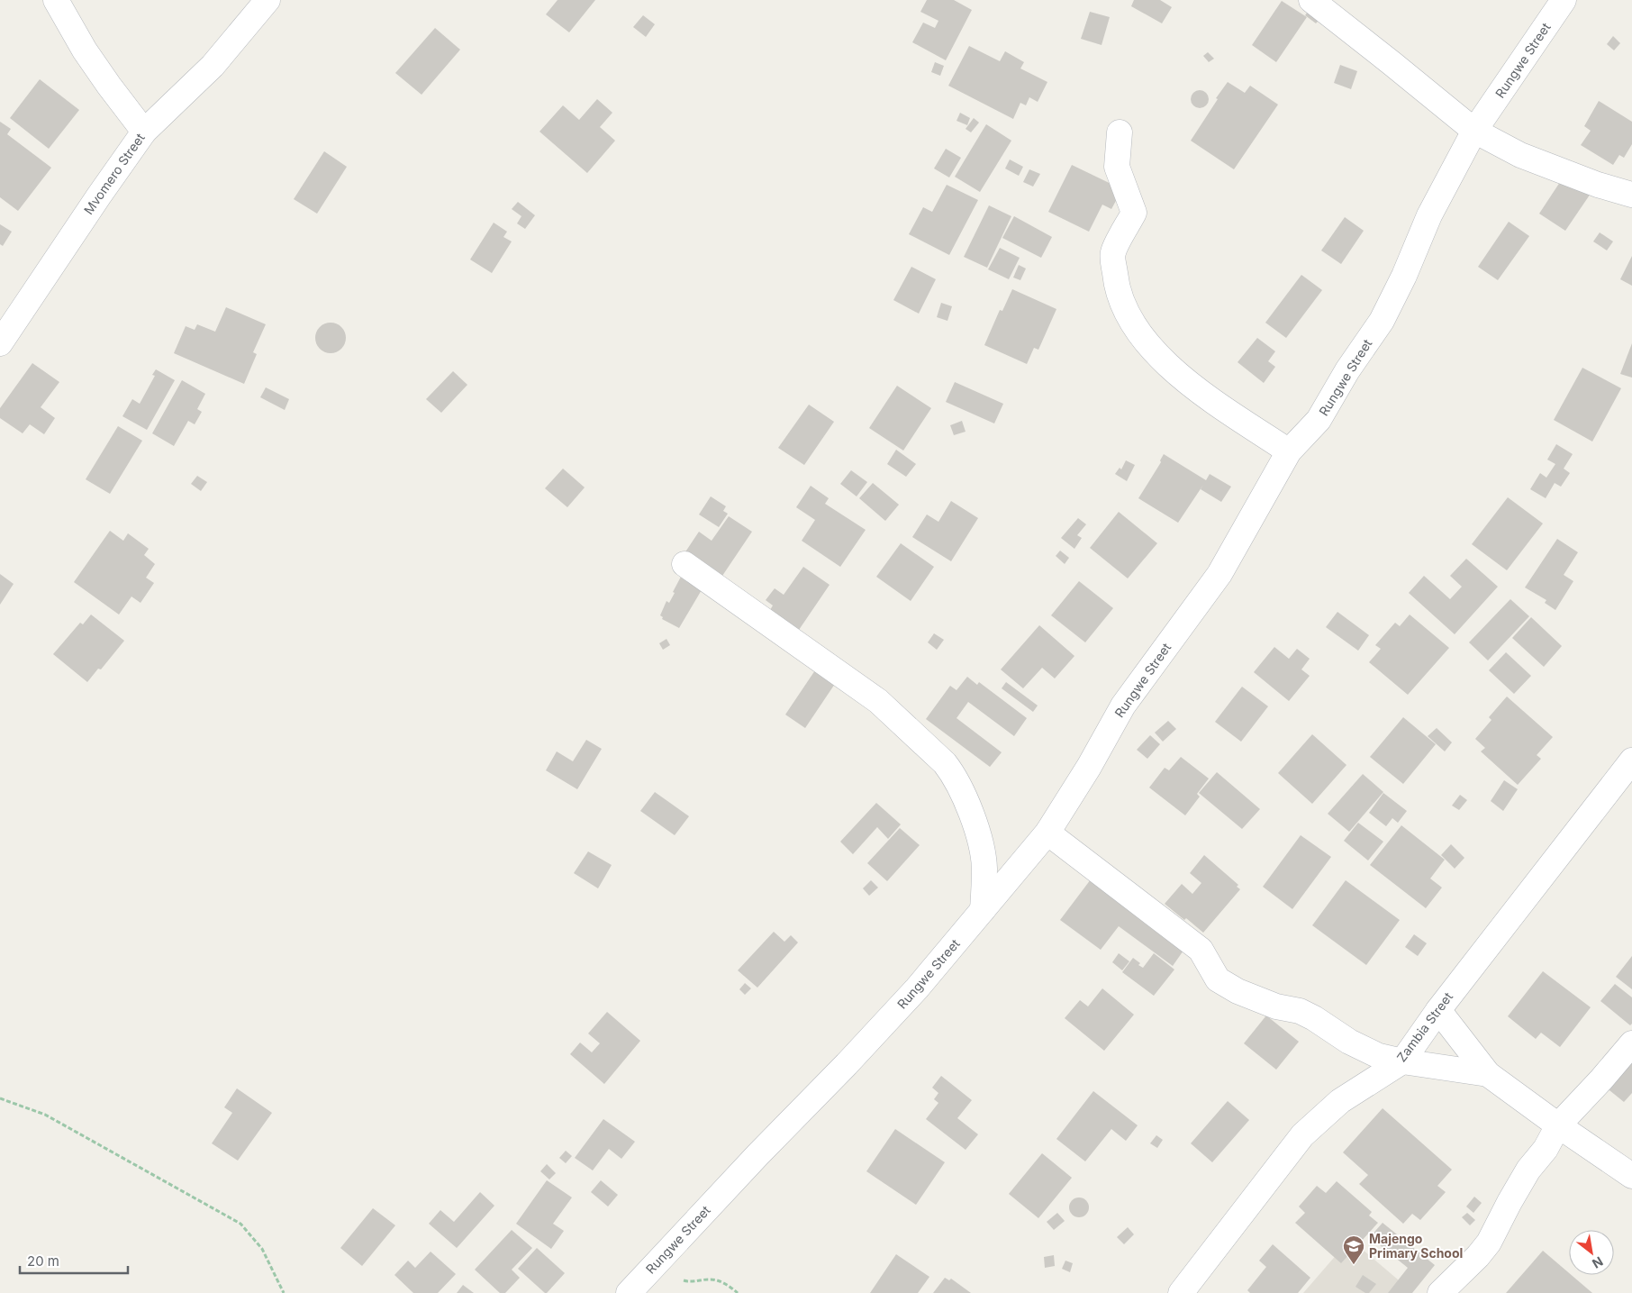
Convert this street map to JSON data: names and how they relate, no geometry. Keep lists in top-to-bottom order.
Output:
{
  "streets": {
    "street": ["Rungwe Street", "Mvomero Street", "Zambia Street"]
  },
  "places": {
    "school or university": ["Majengo Primary School"]
  },
  "scale_bar": "20 m",
  "north": "bottom right"
}
